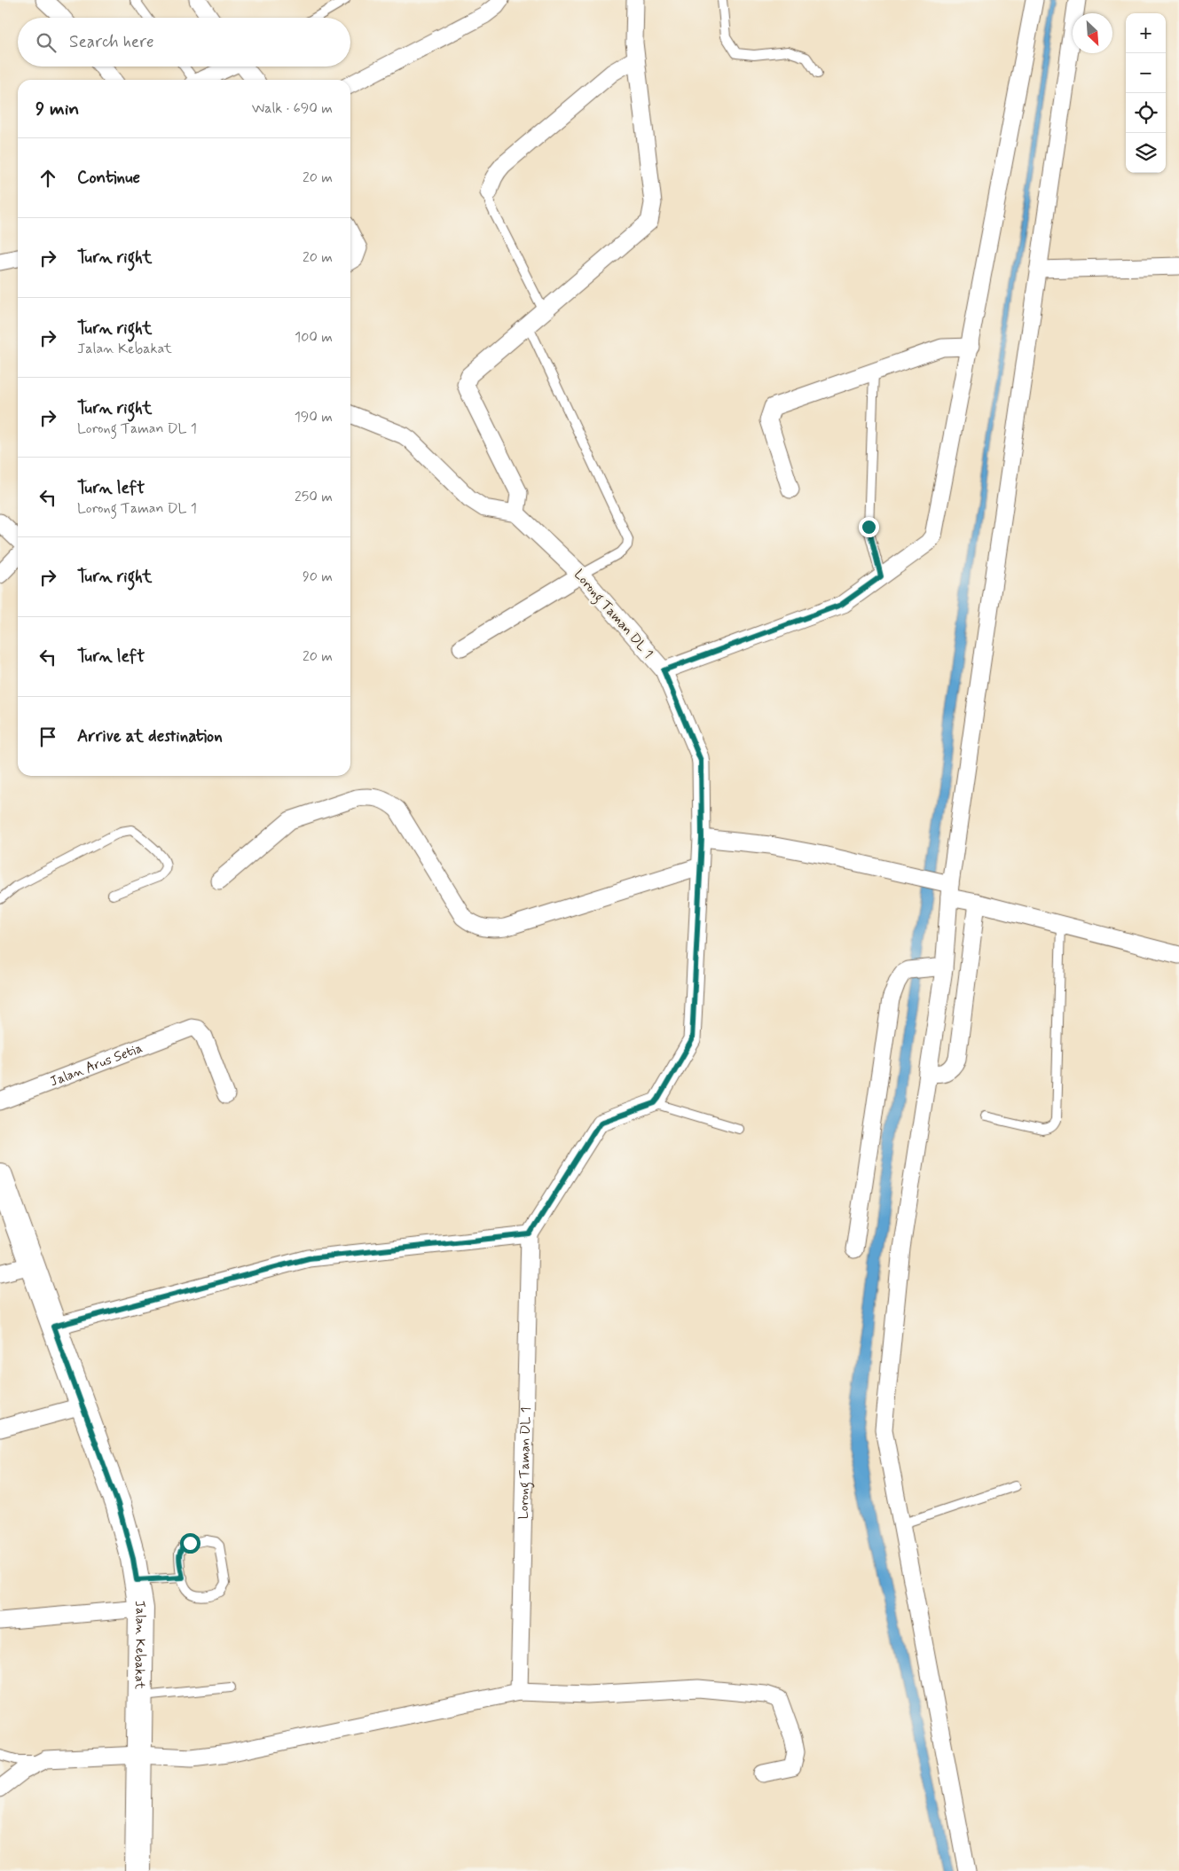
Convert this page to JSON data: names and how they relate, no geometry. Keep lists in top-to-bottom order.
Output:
{
  "streets": {
    "street": ["Lorong Taman DL 1", "Jalan Arus Setia", "Jalan Kebakat"]
  },
  "north": "bottom right",
  "page": {
    "map_buttons": ["+", "−"],
    "search": "Search here",
    "heading": ["9 min", "Walk · 690 m"],
    "list": [
      ["Continue", "20 m"],
      ["Turn right", "20 m"],
      ["Turn right", "Jalan Kebakat", "100 m"],
      ["Turn right", "Lorong Taman DL 1", "190 m"],
      ["Turn left", "Lorong Taman DL 1", "250 m"],
      ["Turn right", "90 m"],
      ["Turn left", "20 m"],
      "Arrive at destination"
    ]
  }
}
